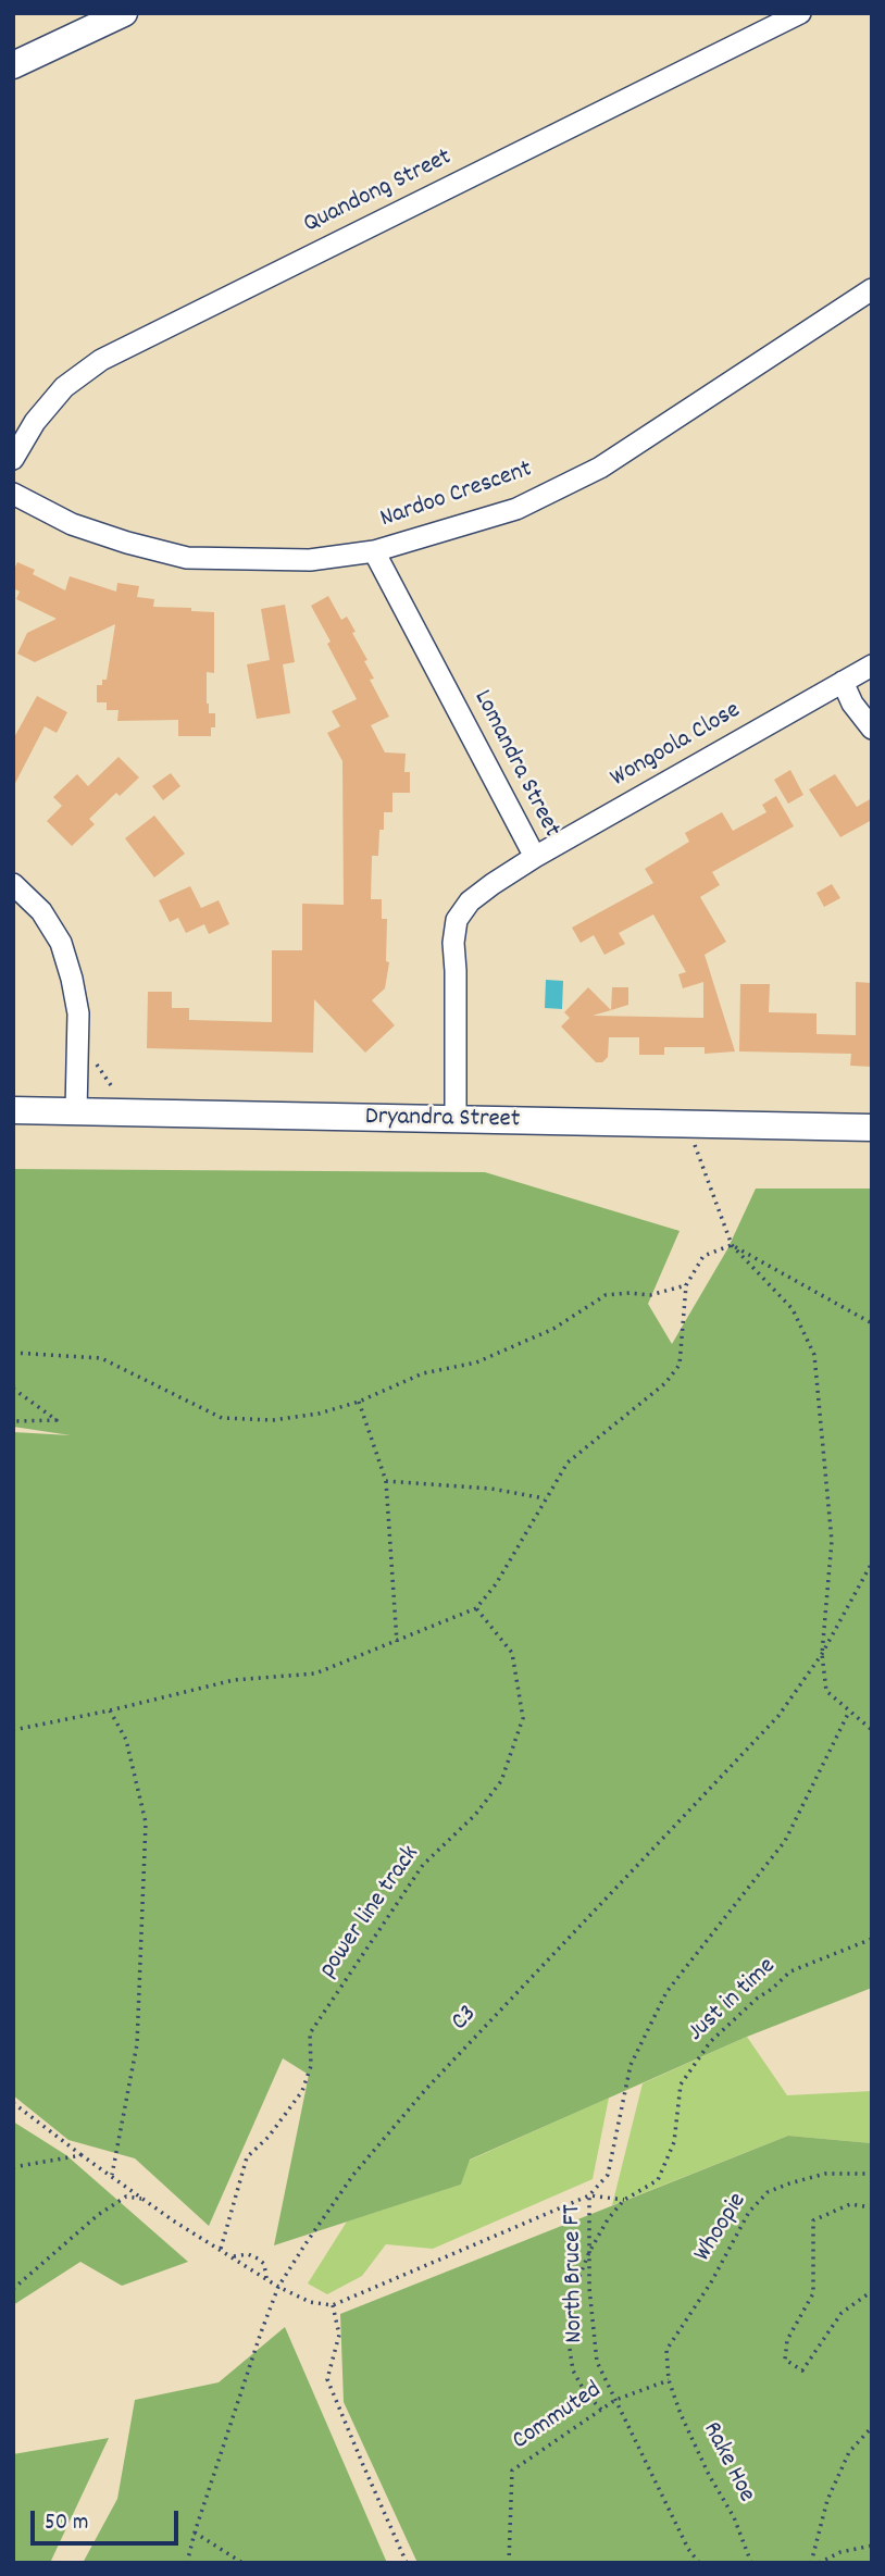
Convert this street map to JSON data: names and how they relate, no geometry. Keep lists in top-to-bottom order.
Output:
{
  "streets": {
    "street": [
      "Quandong Street",
      "Nardoo Crescent",
      "Wongoola Close",
      "Lomandra Street",
      "Dryandra Street"
    ],
    "path": [
      "power line track",
      "Just in time",
      "C3",
      "Whoopie",
      "North Bruce FT",
      "Commuted",
      "Rake Hoe"
    ]
  },
  "crossings": [
    ["Nardoo Crescent", "Lomandra Street"],
    ["Wongoola Close", "Lomandra Street"],
    ["Lomandra Street", "Dryandra Street"],
    ["Just in time", "North Bruce FT"],
    ["Just in time", "Commuted"],
    ["Whoopie", "Commuted"],
    ["Whoopie", "Rake Hoe"],
    ["North Bruce FT", "Commuted"],
    ["Commuted", "Rake Hoe"]
  ],
  "scale_bar": "50 m"
}
